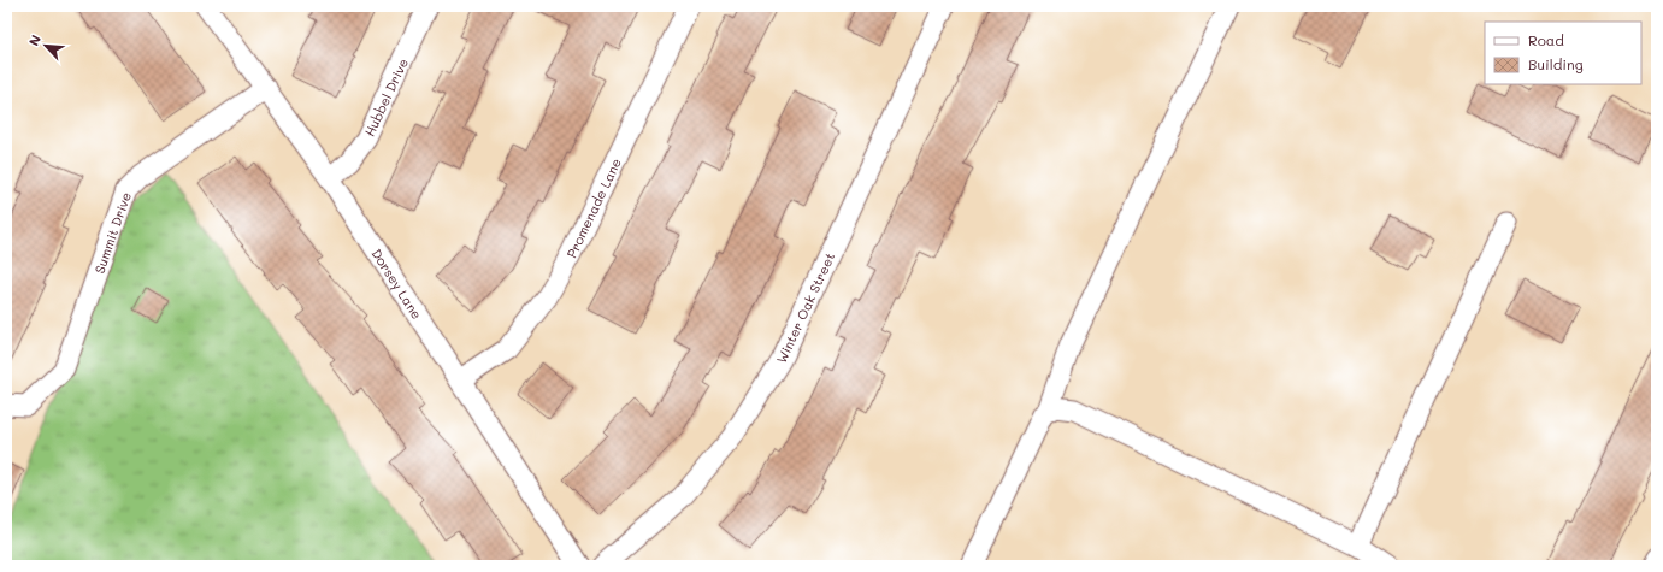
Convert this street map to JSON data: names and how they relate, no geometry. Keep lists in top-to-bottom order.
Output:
{
  "streets": {
    "street": [
      "Hubbel Drive",
      "Promenade Lane",
      "Summit Drive",
      "Dorsey Lane",
      "Winter Oak Street"
    ]
  },
  "crossings": [
    ["Hubbel Drive", "Dorsey Lane"],
    ["Promenade Lane", "Dorsey Lane"],
    ["Summit Drive", "Dorsey Lane"]
  ],
  "legend": ["Road", "Building"],
  "north": "top left"
}
